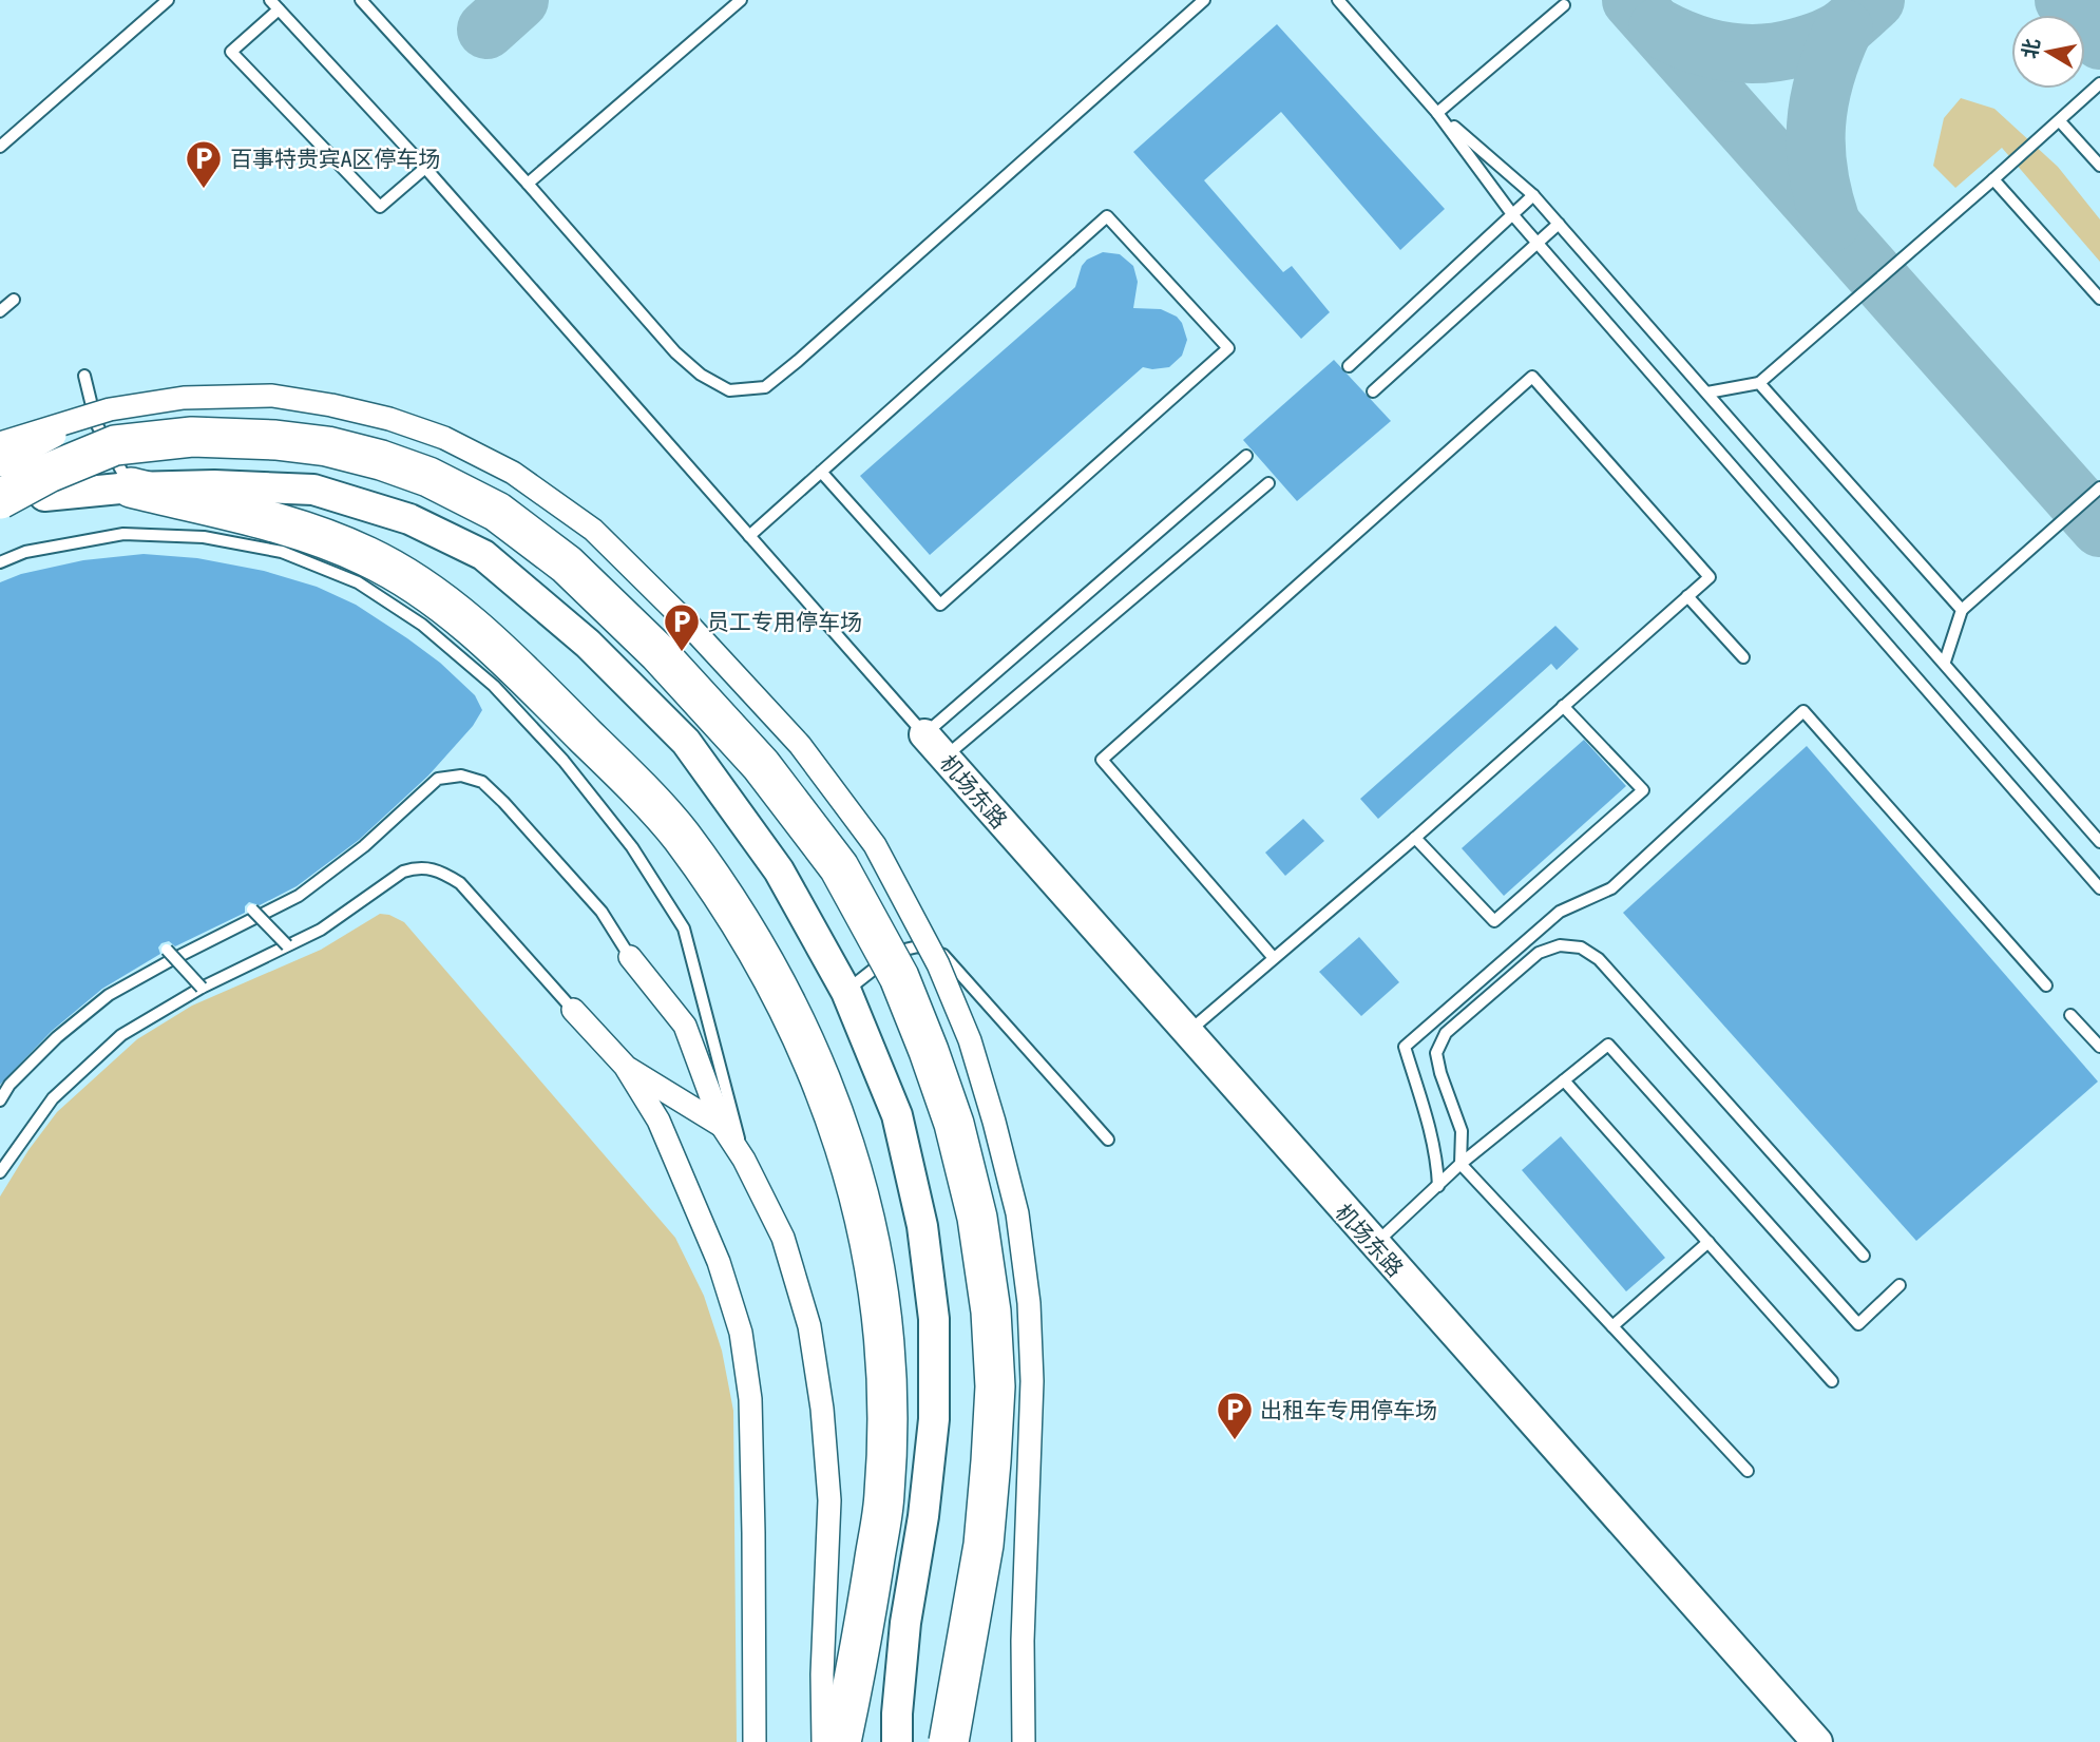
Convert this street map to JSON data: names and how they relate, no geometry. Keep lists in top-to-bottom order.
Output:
{
  "streets": {
    "main road": ["机场东路"]
  },
  "places": {
    "parking": ["百事特贵宾A区停车场", "员工专用停车场", "出租车专用停车场"]
  },
  "north": "left"
}
